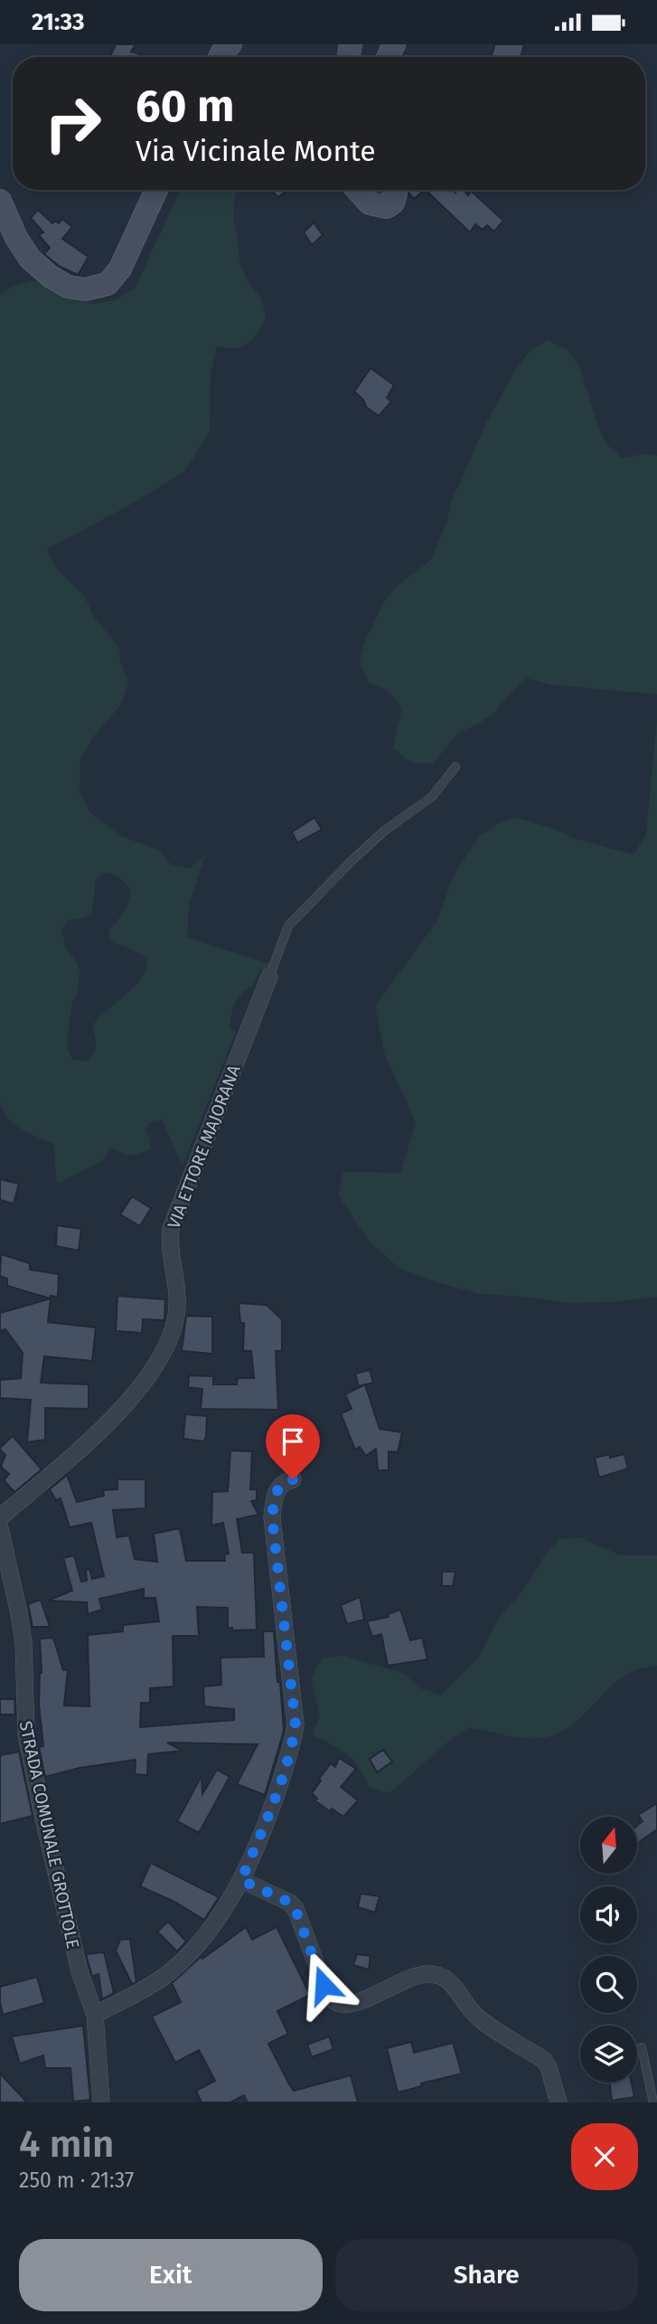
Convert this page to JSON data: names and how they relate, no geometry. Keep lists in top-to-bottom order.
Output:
{
  "streets": {
    "street": ["VIA ETTORE MAJORANA", "STRADA COMUNALE GROTTOLE"]
  },
  "north": "top",
  "page": {
    "status": "21:33",
    "turn": ["60 m", "Via Vicinale Monte"],
    "heading": ["4 min", "250 m · 21:37"],
    "buttons": ["Exit", "Share"]
  }
}
